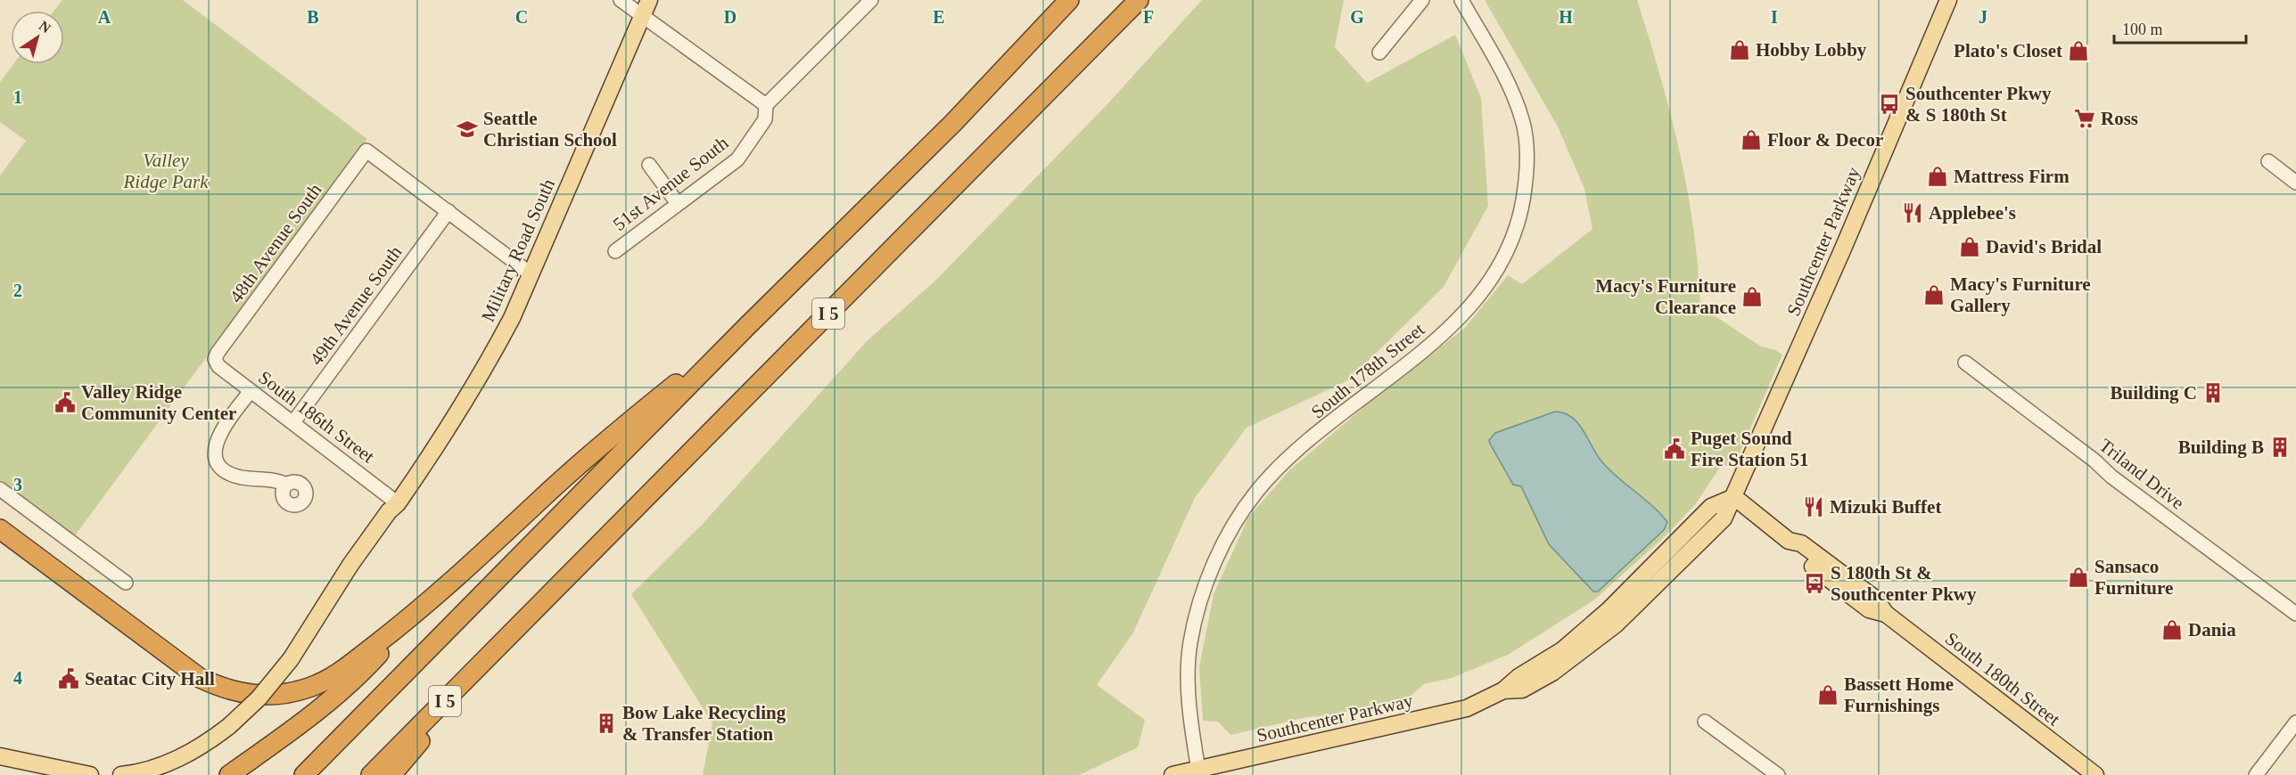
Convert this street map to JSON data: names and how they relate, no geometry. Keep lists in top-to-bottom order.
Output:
{
  "streets": {
    "highway": ["I 5"],
    "main road": ["Southcenter Parkway", "Military Road South", "South 180th Street"],
    "street": [
      "51st Avenue South",
      "48th Avenue South",
      "49th Avenue South",
      "South 178th Street",
      "South 186th Street",
      "Triland Drive"
    ]
  },
  "crossings": [
    ["Southcenter Parkway", "South 178th Street"],
    ["Southcenter Parkway", "South 180th Street"],
    ["48th Avenue South", "49th Avenue South"],
    ["48th Avenue South", "South 186th Street"],
    ["Military Road South", "South 186th Street"],
    ["49th Avenue South", "South 186th Street"]
  ],
  "parks": ["Valley Ridge Park"],
  "places": {
    "shop": [
      "Hobby Lobby",
      "Plato's Closet",
      "Floor & Decor",
      "Mattress Firm",
      "David's Bridal",
      "Macy's Furniture Gallery",
      "Macy's Furniture Clearance",
      "Sansaco Furniture",
      "Dania",
      "Bassett Home Furnishings"
    ],
    "bus stop": ["Southcenter Pkwy & S 180th St", "S 180th St & Southcenter Pkwy"],
    "supermarket": ["Ross"],
    "school or university": ["Seattle Christian School"],
    "restaurant": ["Applebee's", "Mizuki Buffet"],
    "building": ["Building C", "Building B", "Bow Lake Recycling & Transfer Station"],
    "public building": ["Valley Ridge Community Center", "Puget Sound Fire Station 51", "Seatac City Hall"]
  },
  "scale_bar": "100 m",
  "north": "top right",
  "grid": {
    "columns": [
      "A",
      "B",
      "C",
      "D",
      "E",
      "F",
      "G",
      "H",
      "I",
      "J"
    ],
    "rows": [
      "1",
      "2",
      "3",
      "4"
    ]
  }
}
